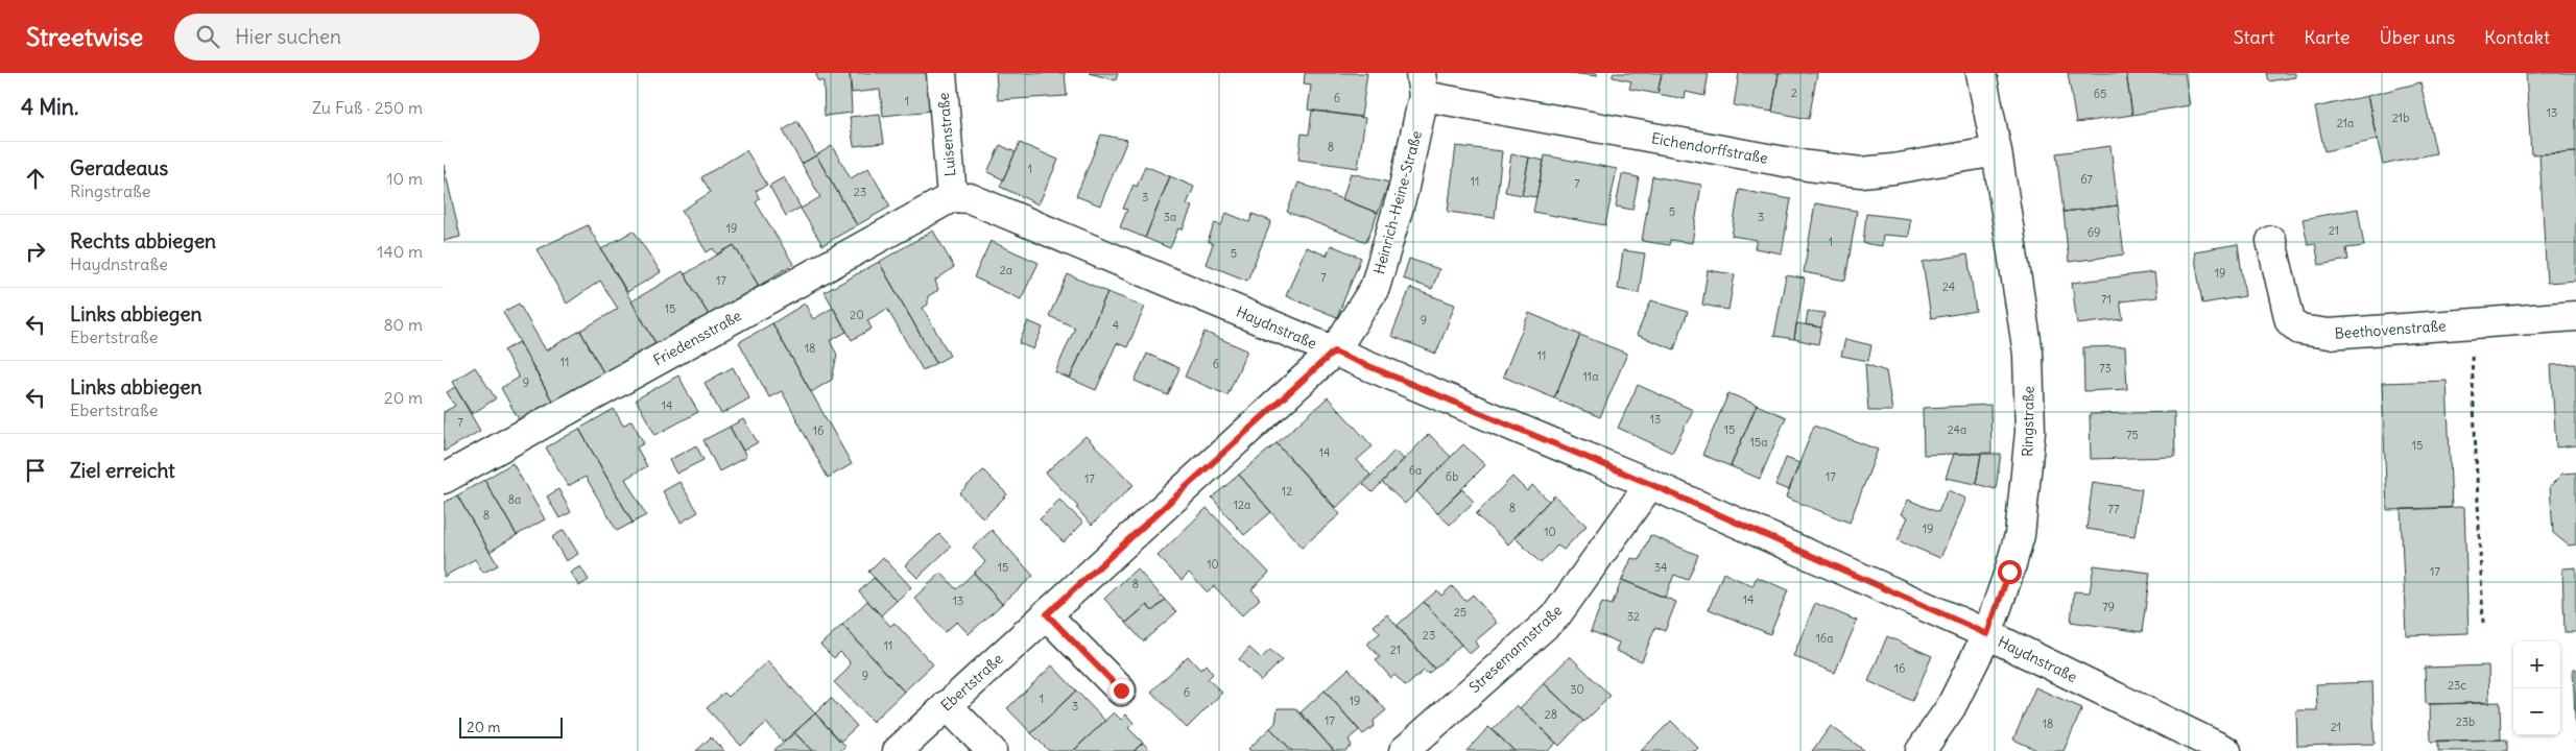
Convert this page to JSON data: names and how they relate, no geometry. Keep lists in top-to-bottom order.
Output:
{
  "streets": {
    "street": [
      "Luisenstraße",
      "Eichendorffstraße",
      "Heinrich-Heine-Straße",
      "Haydnstraße",
      "Beethovenstraße",
      "Friedensstraße",
      "Ringstraße",
      "Stresemannstraße",
      "Ebertstraße"
    ]
  },
  "crossings": [
    ["Luisenstraße", "Haydnstraße"],
    ["Luisenstraße", "Friedensstraße"],
    ["Eichendorffstraße", "Heinrich-Heine-Straße"],
    ["Eichendorffstraße", "Ringstraße"],
    ["Heinrich-Heine-Straße", "Haydnstraße"],
    ["Heinrich-Heine-Straße", "Ebertstraße"],
    ["Haydnstraße", "Friedensstraße"],
    ["Haydnstraße", "Ringstraße"],
    ["Haydnstraße", "Stresemannstraße"],
    ["Haydnstraße", "Ebertstraße"]
  ],
  "house_numbers": [
    "2",
    "65",
    "6",
    "1",
    "13",
    "21b",
    "21a",
    "8",
    "1",
    "67",
    "11",
    "7",
    "23",
    "3",
    "5",
    "3a",
    "3",
    "19",
    "21",
    "69",
    "1",
    "5",
    "2a",
    "19",
    "7",
    "17",
    "24",
    "71",
    "15",
    "20",
    "9",
    "4",
    "18",
    "11",
    "11",
    "6",
    "73",
    "11a",
    "9",
    "14",
    "13",
    "7",
    "15",
    "24a",
    "16",
    "75",
    "15a",
    "15",
    "14",
    "6a",
    "6b",
    "17",
    "17",
    "12",
    "8a",
    "12a",
    "8",
    "77",
    "8",
    "19",
    "10",
    "10",
    "15",
    "34",
    "17",
    "8",
    "14",
    "13",
    "79",
    "25",
    "32",
    "23",
    "16a",
    "11",
    "21",
    "16",
    "9",
    "23c",
    "30",
    "6",
    "1",
    "19",
    "3",
    "28",
    "17",
    "23b",
    "18",
    "21"
  ],
  "scale_bar": "20 m",
  "page": {
    "header": "Streetwise",
    "search": "Hier suchen",
    "nav": [
      "Start",
      "Karte",
      "Über uns",
      "Kontakt"
    ],
    "heading": ["4 Min.", "Zu Fuß · 250 m"],
    "list": [
      ["Geradeaus", "Ringstraße", "10 m"],
      ["Rechts abbiegen", "Haydnstraße", "140 m"],
      ["Links abbiegen", "Ebertstraße", "80 m"],
      ["Links abbiegen", "Ebertstraße", "20 m"],
      "Ziel erreicht"
    ],
    "map_buttons": ["+", "−"],
    "scale": "20 m"
  }
}
